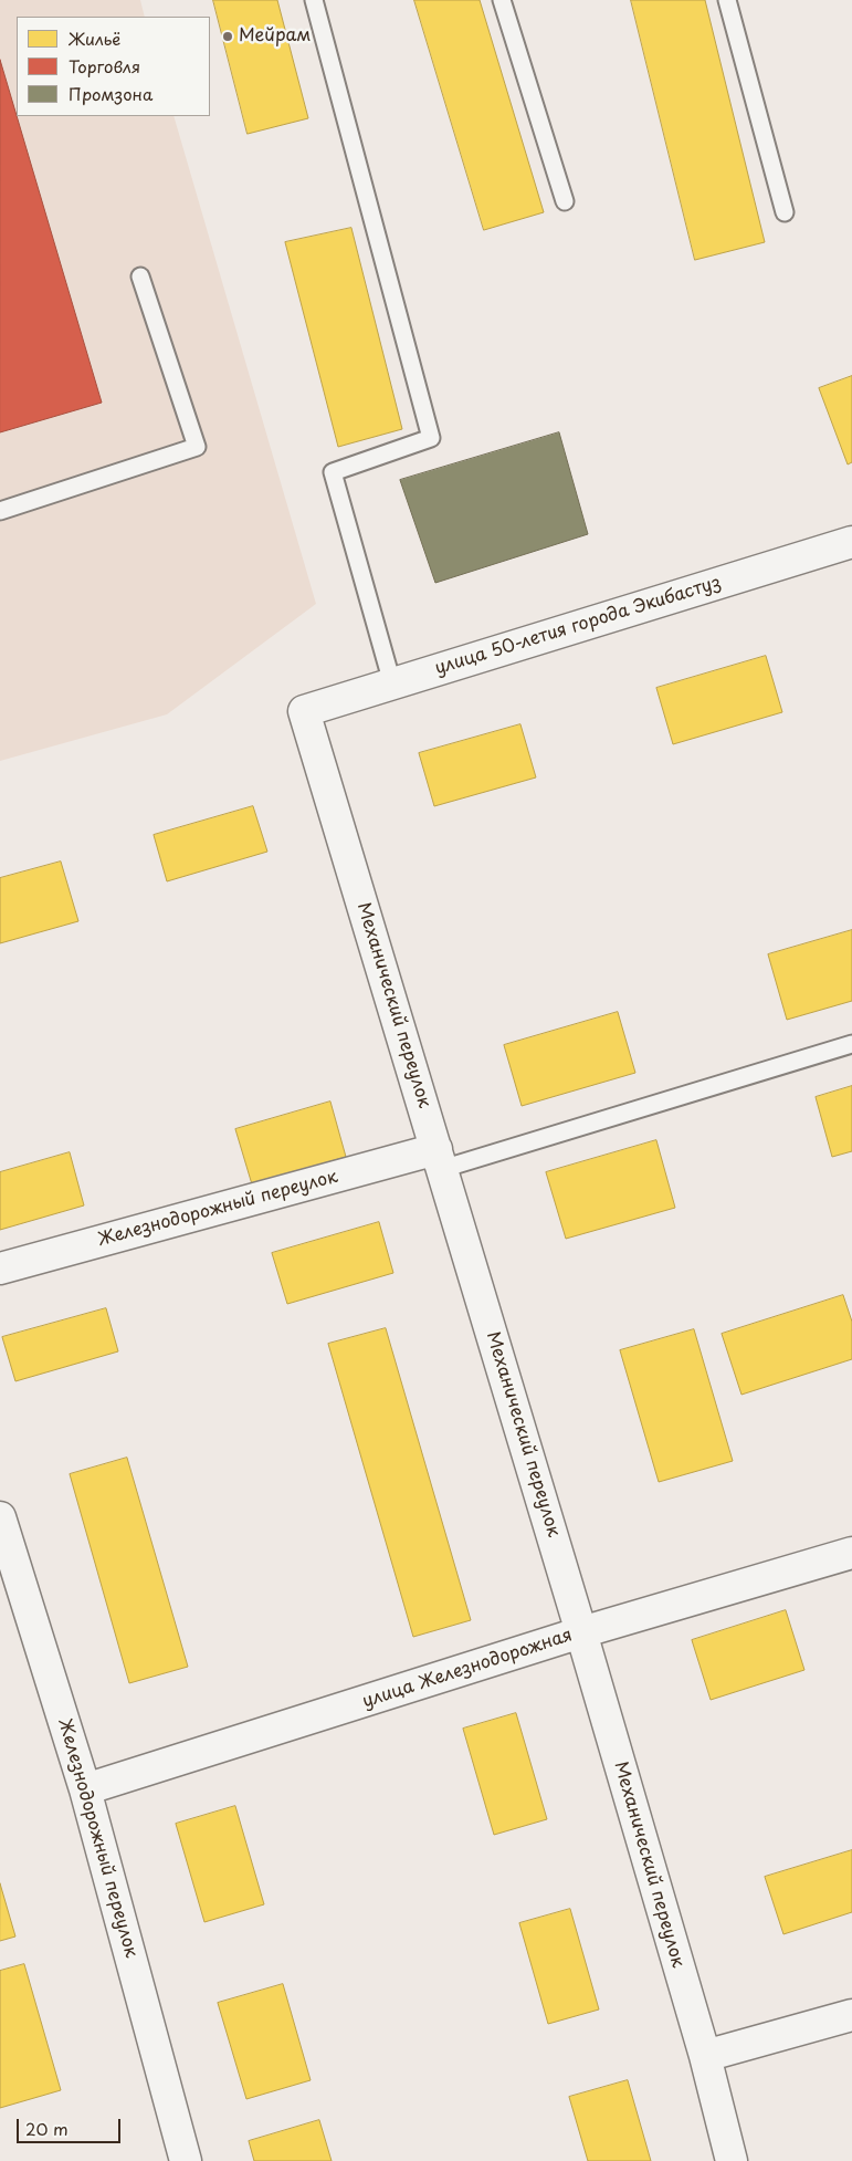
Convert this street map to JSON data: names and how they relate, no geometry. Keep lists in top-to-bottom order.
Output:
{
  "streets": {
    "street": [
      "улица 50-летия города Экибастуз",
      "Механический переулок",
      "Железнодорожный переулок",
      "улица Железнодорожная"
    ]
  },
  "crossings": [
    ["улица 50-летия города Экибастуз", "Механический переулок"],
    ["Механический переулок", "Железнодорожный переулок"],
    ["Механический переулок", "улица Железнодорожная"],
    ["Железнодорожный переулок", "улица Железнодорожная"]
  ],
  "places": ["Мейрам"],
  "legend": ["Жильё", "Торговля", "Промзона"],
  "scale_bar": "20 m"
}
